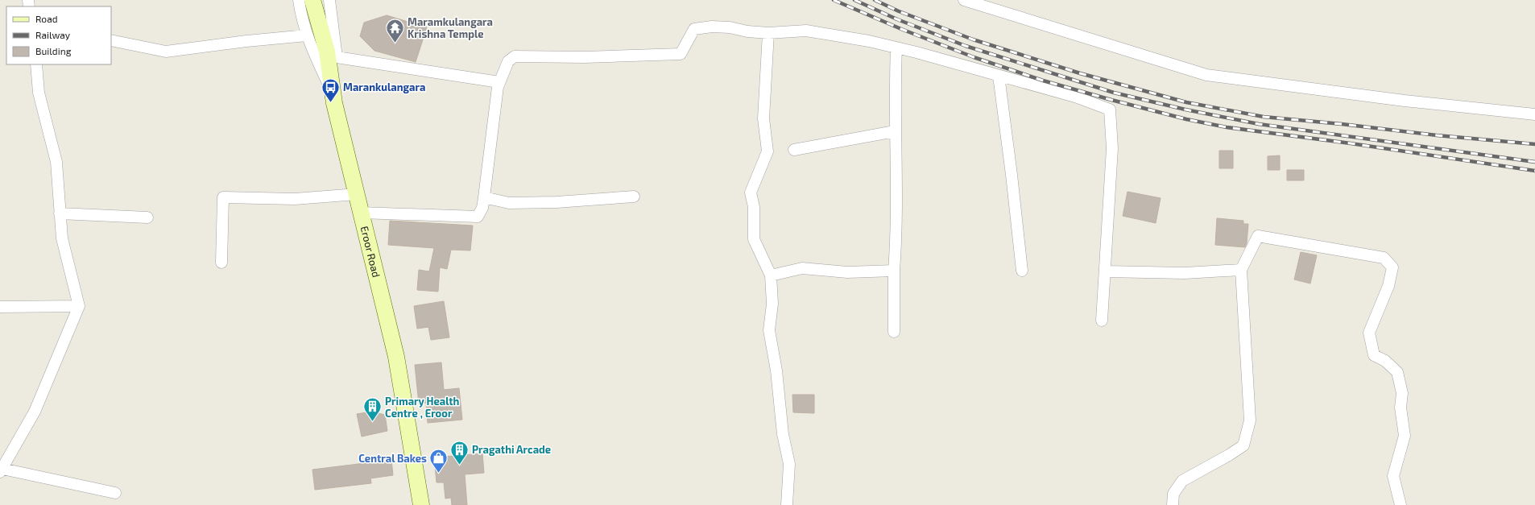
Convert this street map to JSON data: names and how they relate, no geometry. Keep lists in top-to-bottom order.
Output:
{
  "streets": {
    "main road": ["Eroor Road"]
  },
  "places": {
    "temple": ["Maramkulangara Krishna Temple"],
    "bus stop": ["Marankulangara"],
    "building": ["Primary Health Centre , Eroor", "Pragathi Arcade"],
    "shop": ["Central Bakes"]
  },
  "legend": ["Road", "Railway", "Building"]
}
